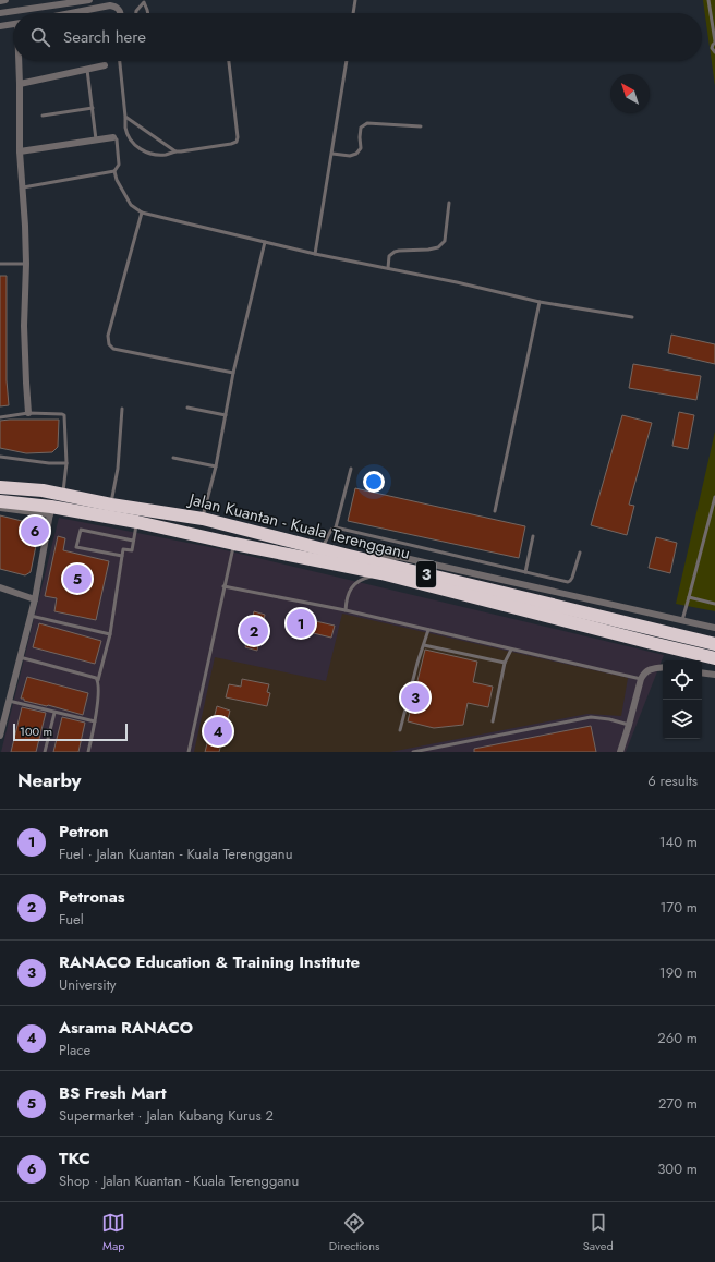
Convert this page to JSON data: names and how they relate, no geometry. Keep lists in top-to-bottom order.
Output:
{
  "streets": {
    "highway": ["Jalan Kuantan - Kuala Terengganu", "3"]
  },
  "scale_bar": "100 m",
  "north": "top left",
  "page": {
    "search": "Search here",
    "pins": [
      "6",
      "5",
      "1",
      "2",
      "3",
      "4"
    ],
    "scale": "100 m",
    "heading": ["Nearby", "6 results"],
    "list": [
      {
        "mark": "1",
        "name": "Petron",
        "note": "Fuel · Jalan Kuantan - Kuala Terengganu",
        "value": "140 m"
      },
      {
        "mark": "2",
        "name": "Petronas",
        "note": "Fuel",
        "value": "170 m"
      },
      {
        "mark": "3",
        "name": "RANACO Education & Training Institute",
        "note": "University",
        "value": "190 m"
      },
      {
        "mark": "4",
        "name": "Asrama RANACO",
        "note": "Place",
        "value": "260 m"
      },
      {
        "mark": "5",
        "name": "BS Fresh Mart",
        "note": "Supermarket · Jalan Kubang Kurus 2",
        "value": "270 m"
      },
      {
        "mark": "6",
        "name": "TKC",
        "note": "Shop · Jalan Kuantan - Kuala Terengganu",
        "value": "300 m"
      }
    ],
    "nav": ["Map", "Directions", "Saved"]
  }
}
